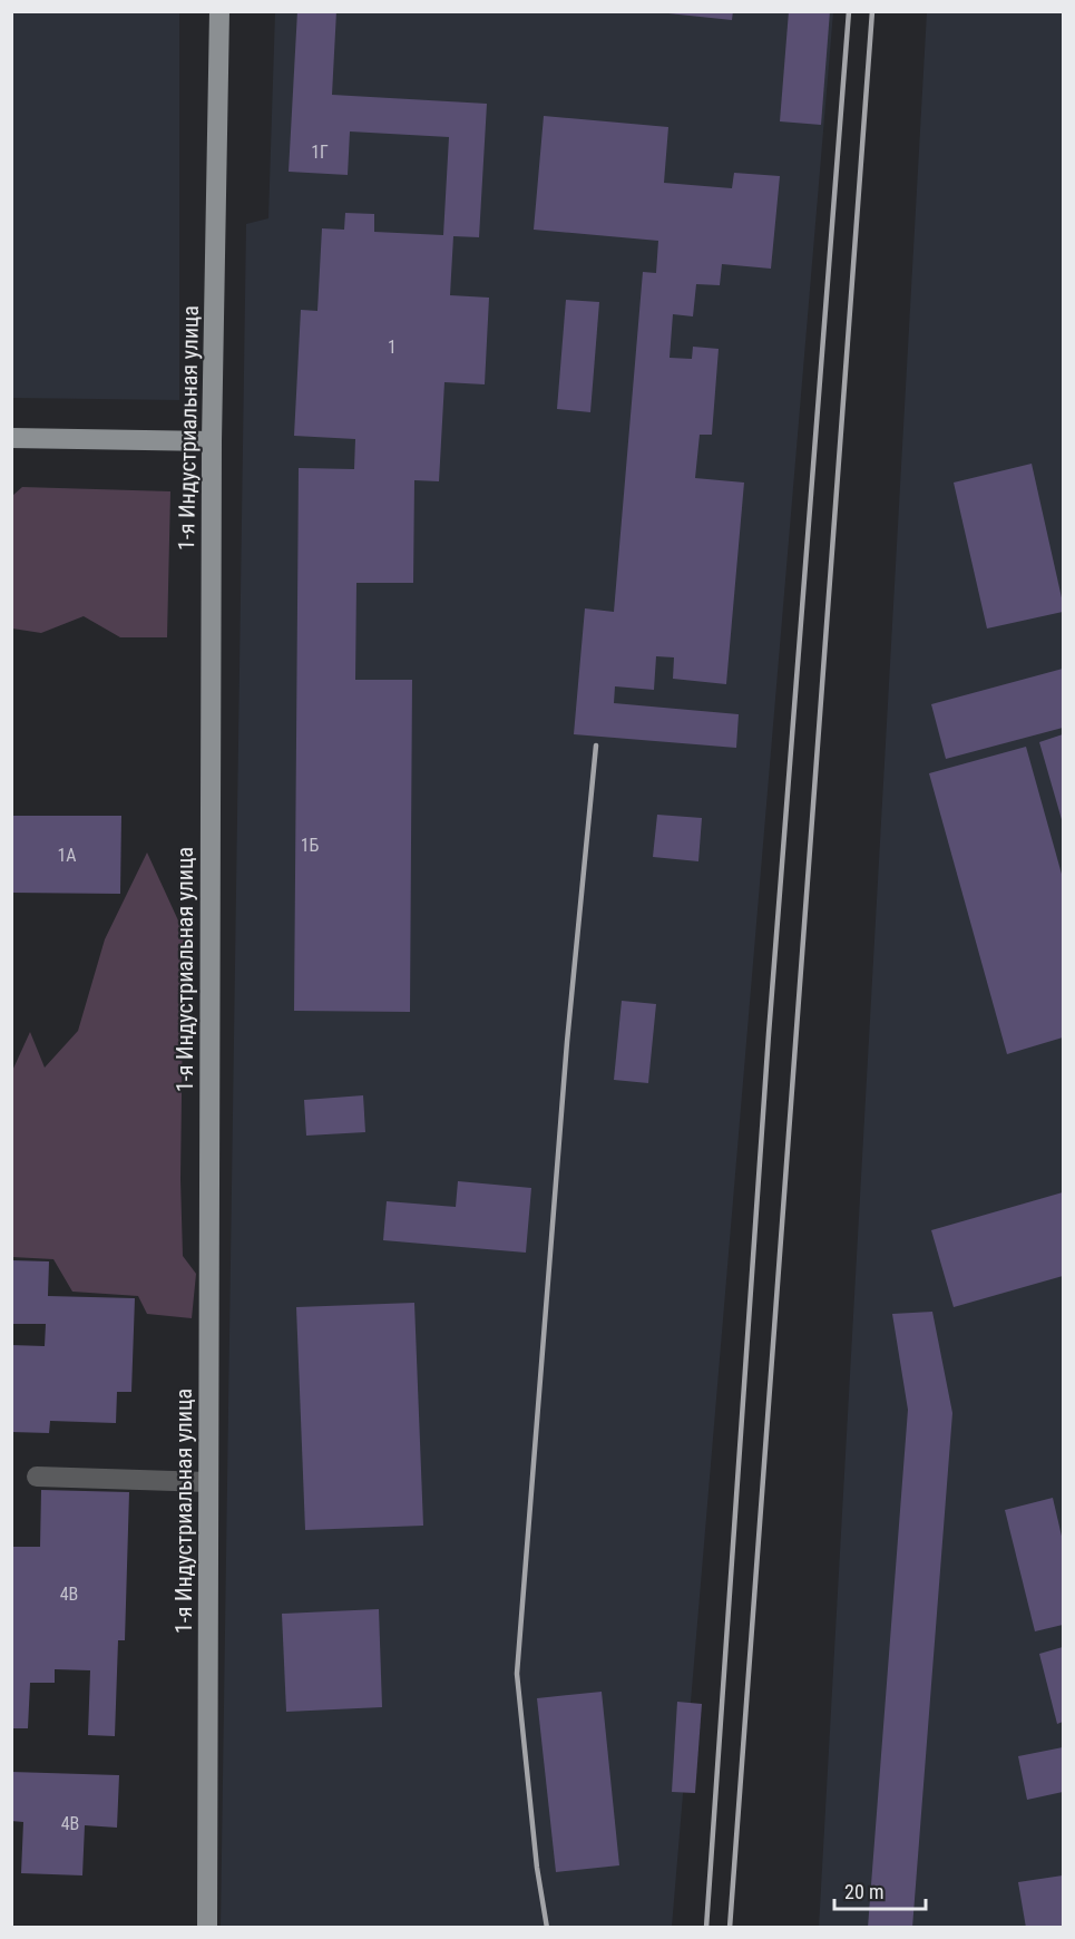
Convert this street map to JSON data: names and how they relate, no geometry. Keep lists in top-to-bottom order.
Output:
{
  "streets": {
    "main road": ["1-я Индустриальная улица"]
  },
  "house_numbers": [
    "1Г",
    "1",
    "1Б",
    "1А",
    "4В",
    "4В"
  ],
  "scale_bar": "20 m"
}
